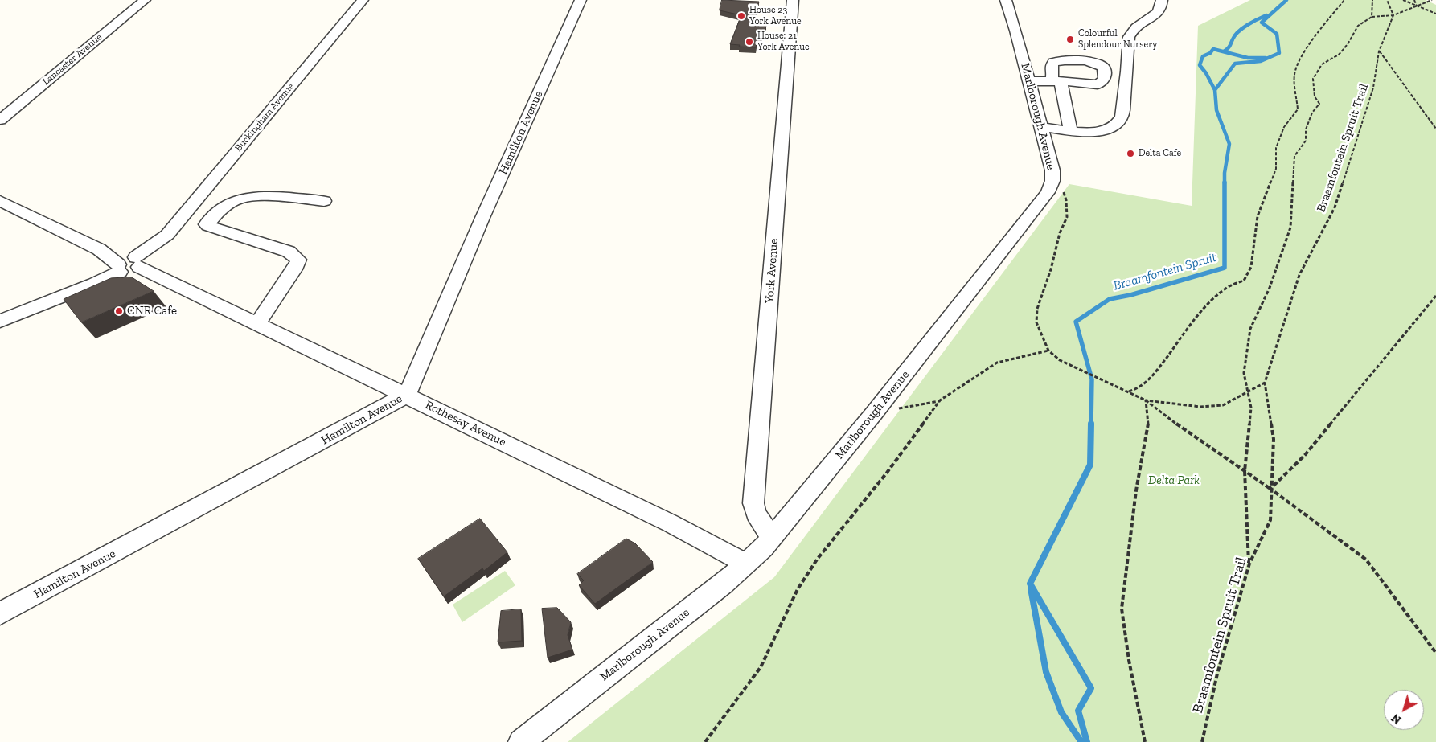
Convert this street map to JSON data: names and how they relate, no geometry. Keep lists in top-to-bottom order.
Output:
{
  "streets": {
    "street": [
      "Lancaster Avenue",
      "Marlborough Avenue",
      "Buckingham Avenue",
      "Hamilton Avenue",
      "York Avenue",
      "Rothesay Avenue"
    ],
    "path": ["Braamfontein Spruit Trail"]
  },
  "crossings": [
    ["Marlborough Avenue", "York Avenue"],
    ["Marlborough Avenue", "Rothesay Avenue"],
    ["Buckingham Avenue", "Rothesay Avenue"],
    ["Hamilton Avenue", "Rothesay Avenue"]
  ],
  "water": ["Braamfontein Spruit"],
  "parks": ["Delta Park"],
  "places": [
    "House 23 York Avenue",
    "Colourful Splendour Nursery",
    "House: 21 York Avenue",
    "Delta Cafe",
    "CNR Cafe"
  ],
  "north": "bottom left"
}
